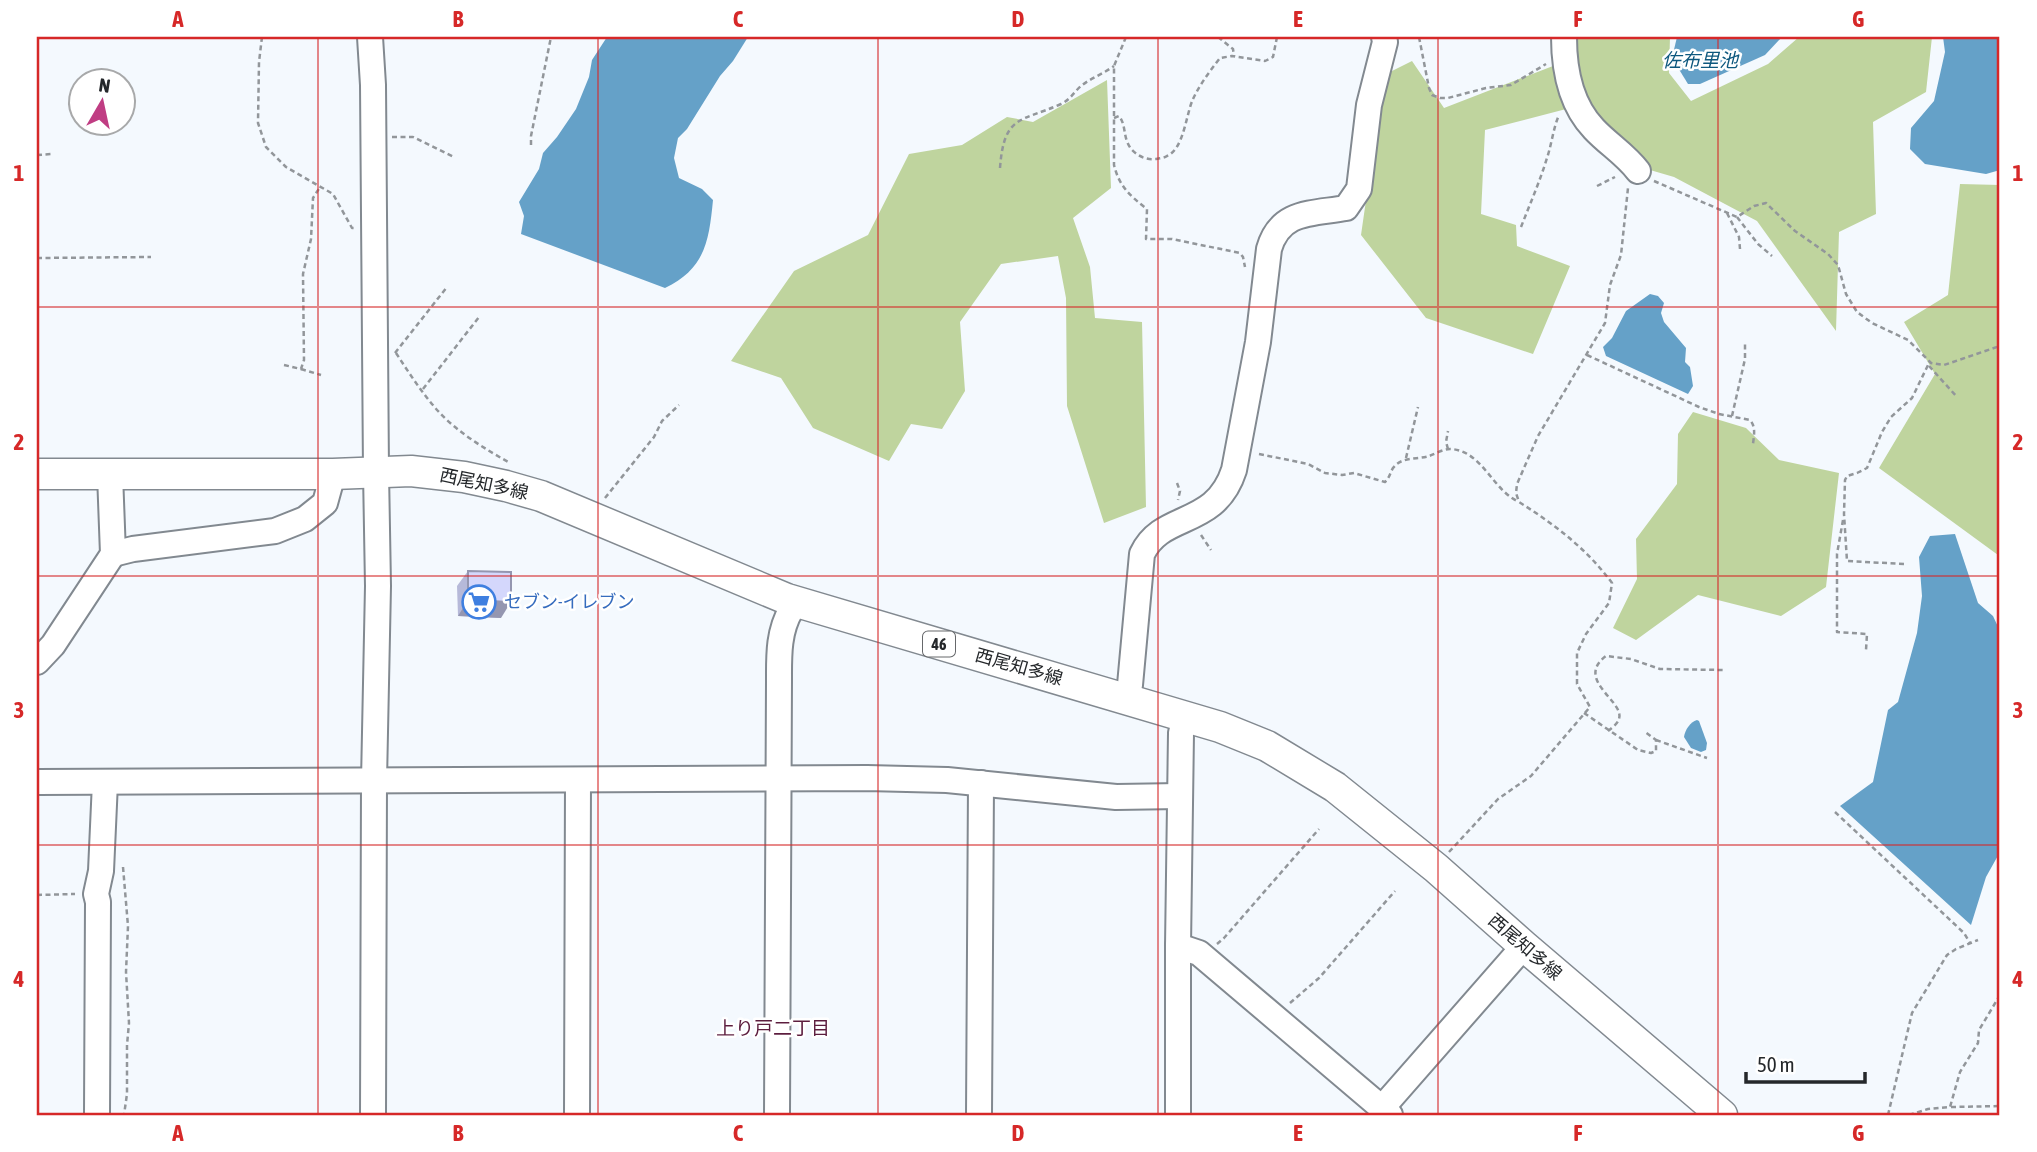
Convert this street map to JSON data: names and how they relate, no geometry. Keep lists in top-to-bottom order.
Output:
{
  "streets": {
    "main road": ["西尾知多線", "46"]
  },
  "districts": ["上り戸二丁目"],
  "water": ["佐布里池"],
  "places": {
    "supermarket": ["セブン-イレブン"]
  },
  "scale_bar": "50 m",
  "north": "top",
  "grid": {
    "columns": [
      "A",
      "B",
      "C",
      "D",
      "E",
      "F",
      "G"
    ],
    "rows": [
      "1",
      "2",
      "3",
      "4"
    ]
  }
}
